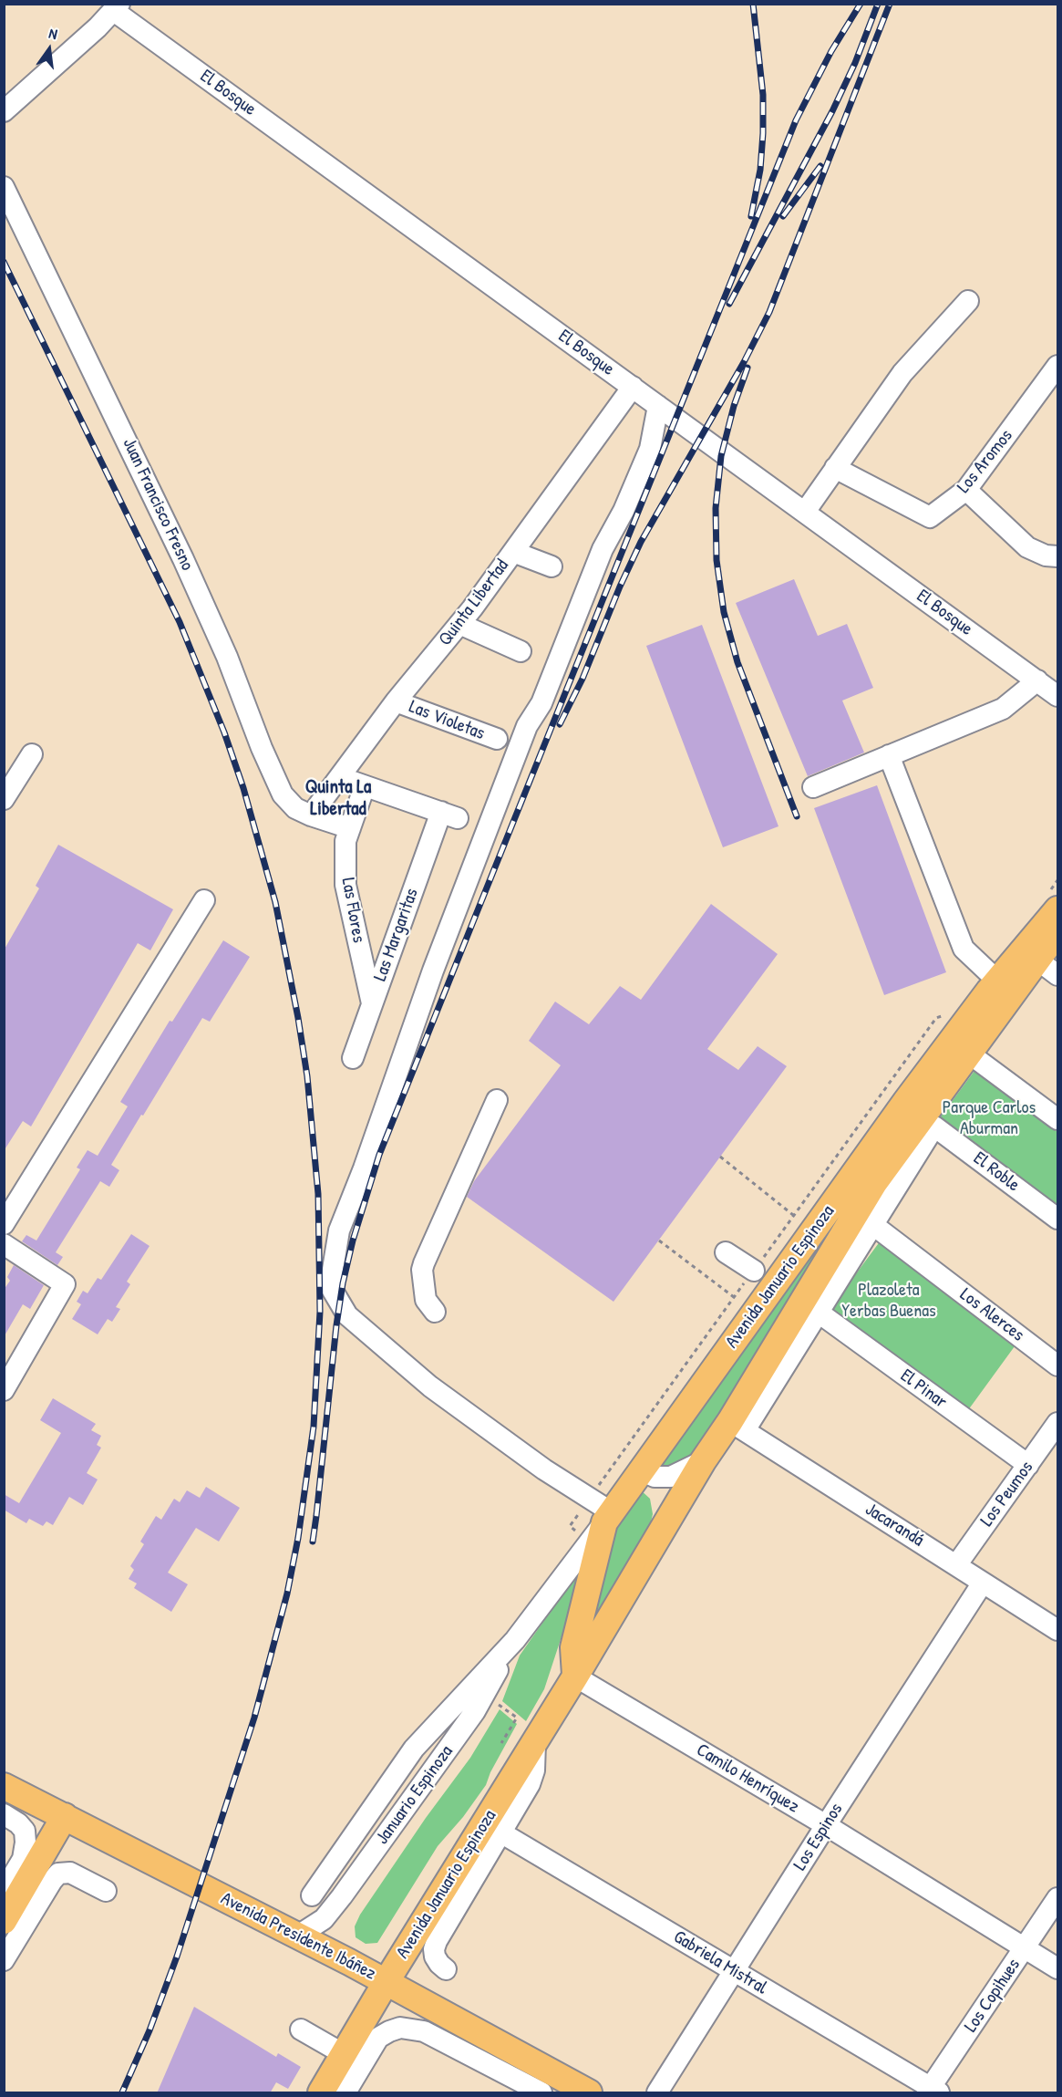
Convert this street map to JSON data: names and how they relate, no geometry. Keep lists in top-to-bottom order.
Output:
{
  "streets": {
    "main road": ["Avenida Januario Espinoza", "Avenida Presidente Ibáñez"],
    "street": [
      "El Bosque",
      "Los Aromos",
      "Juan Francisco Fresno",
      "Quinta Libertad",
      "Las Violetas",
      "Las Flores",
      "Las Margaritas",
      "El Roble",
      "Los Alerces",
      "El Pinar",
      "Los Peumos",
      "Jacarandá",
      "Camilo Henríquez",
      "Januario Espinoza",
      "Los Espinos",
      "Gabriela Mistral",
      "Los Copihues"
    ]
  },
  "crossings": [
    ["El Bosque", "Quinta Libertad"],
    ["Juan Francisco Fresno", "Quinta Libertad"],
    ["Juan Francisco Fresno", "Las Flores"],
    ["Quinta Libertad", "Las Violetas"],
    ["Las Flores", "Las Margaritas"],
    ["El Roble", "Los Alerces"],
    ["Avenida Januario Espinoza", "Jacarandá"],
    ["Avenida Januario Espinoza", "Camilo Henríquez"],
    ["Avenida Januario Espinoza", "Januario Espinoza"],
    ["Avenida Januario Espinoza", "Avenida Presidente Ibáñez"],
    ["El Pinar", "Los Peumos"],
    ["Los Peumos", "Jacarandá"],
    ["Jacarandá", "Los Espinos"],
    ["Camilo Henríquez", "Los Espinos"],
    ["Camilo Henríquez", "Los Copihues"],
    ["Januario Espinoza", "Avenida Presidente Ibáñez"],
    ["Los Espinos", "Gabriela Mistral"],
    ["Gabriela Mistral", "Los Copihues"]
  ],
  "districts": ["Quinta La Libertad"],
  "parks": ["Parque Carlos Aburman", "Plazoleta Yerbas Buenas"],
  "north": "top"
}
